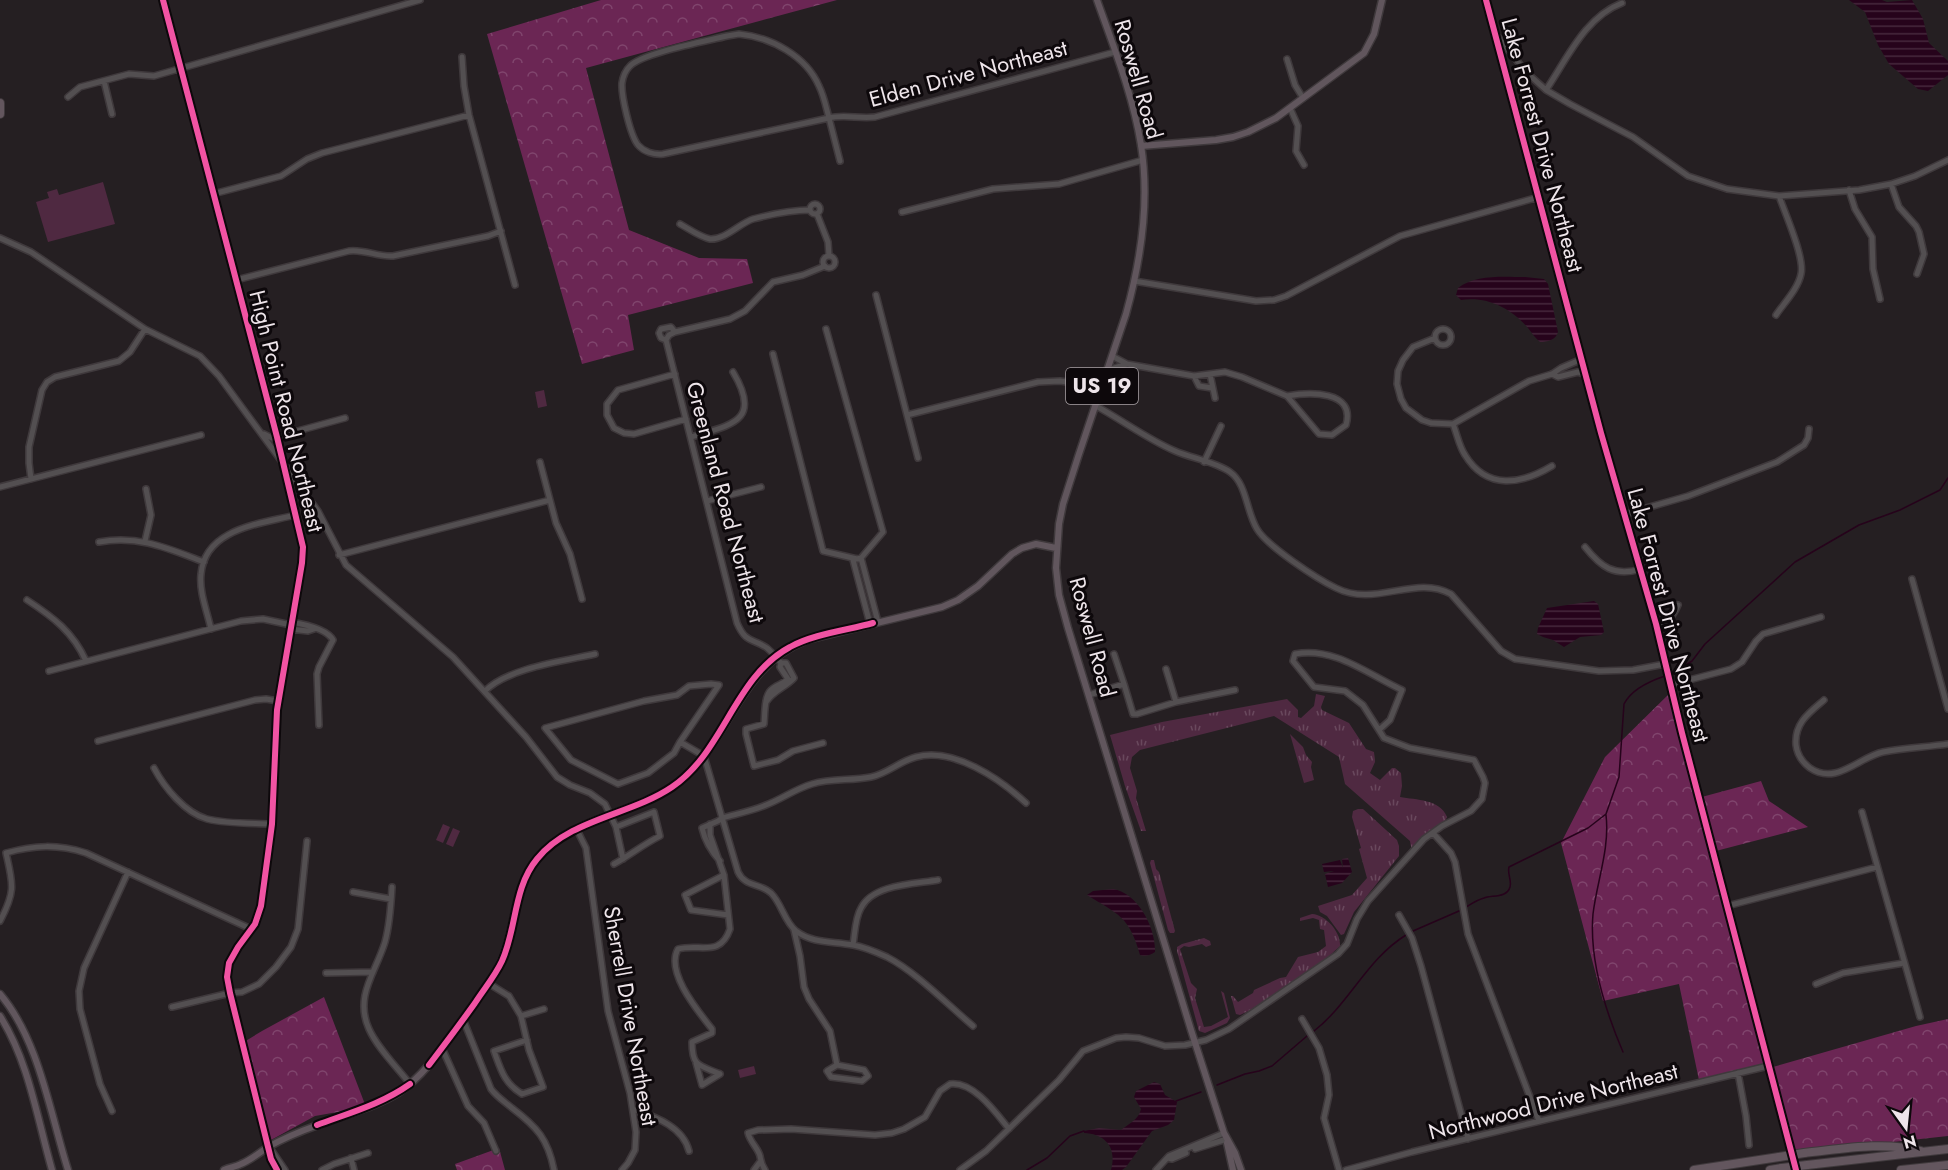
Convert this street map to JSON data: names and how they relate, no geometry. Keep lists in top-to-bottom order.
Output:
{
  "streets": {
    "main road": ["Roswell Road", "US 19"],
    "street": [
      "Elden Drive Northeast",
      "Lake Forrest Drive Northeast",
      "High Point Road Northeast",
      "Greenland Road Northeast",
      "Sherrell Drive Northeast",
      "Northwood Drive Northeast"
    ]
  },
  "crossings": [
    ["Elden Drive Northeast", "Roswell Road"],
    ["Lake Forrest Drive Northeast", "Northwood Drive Northeast"]
  ],
  "north": "bottom"
}
